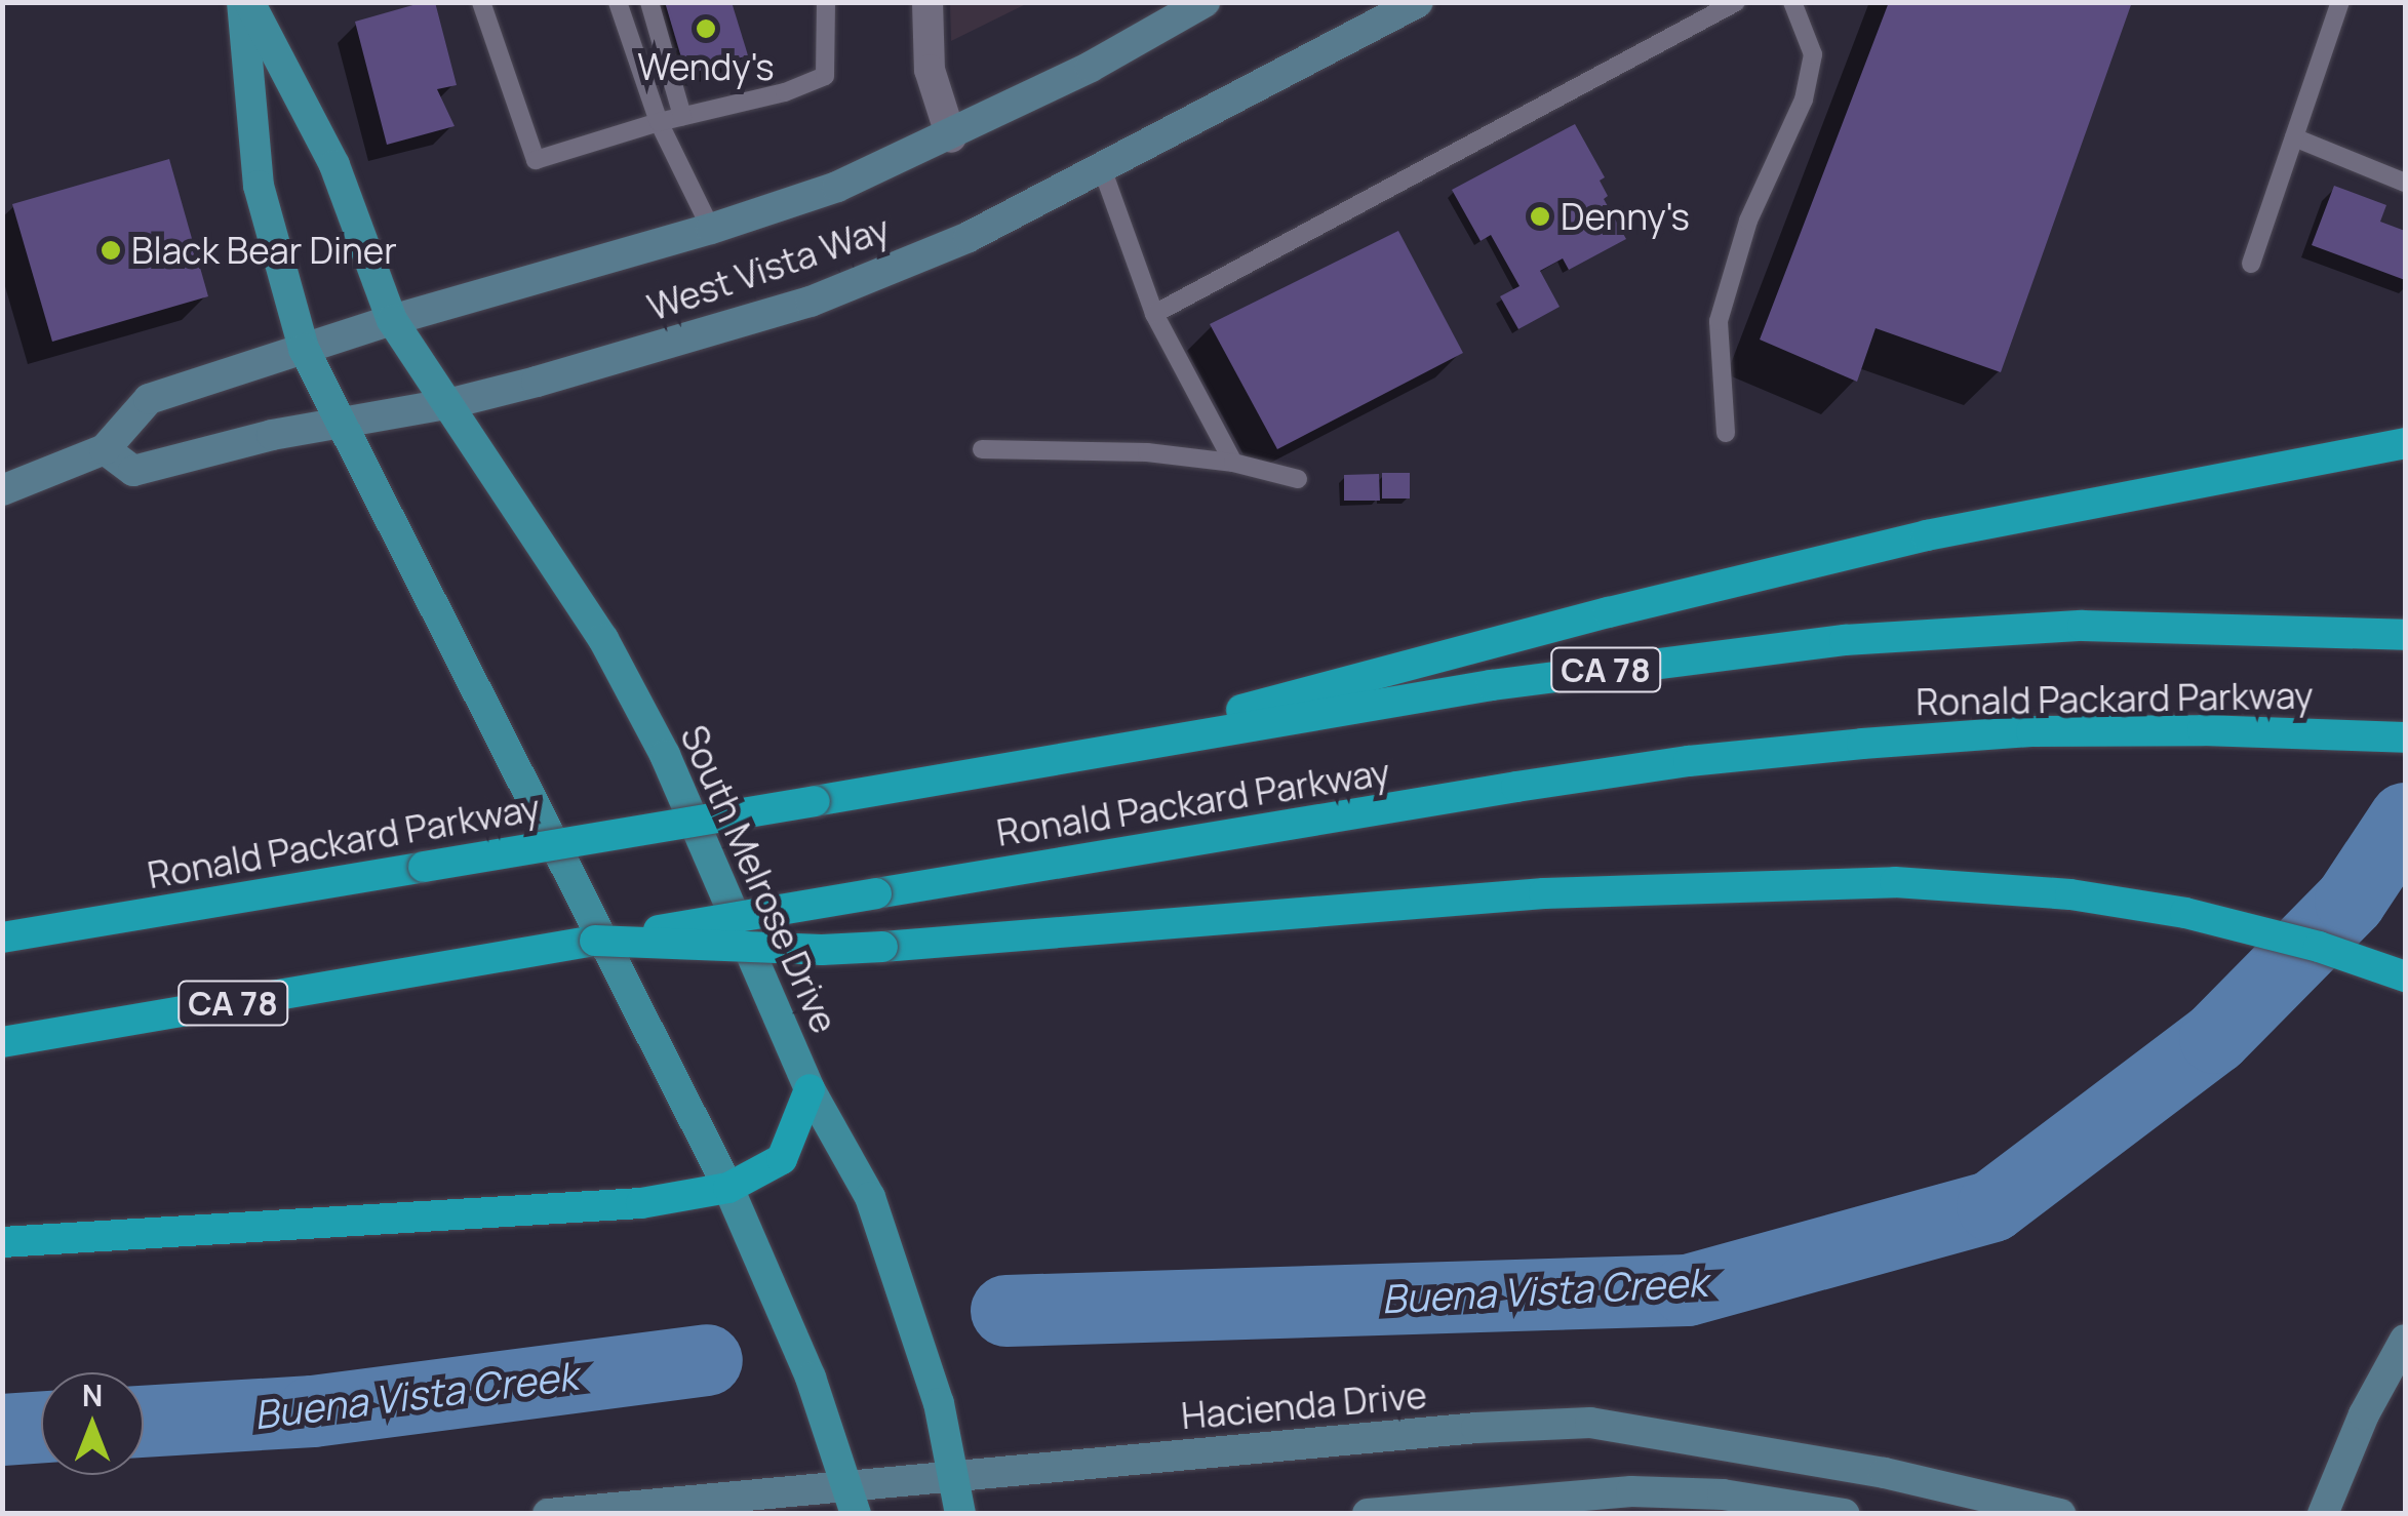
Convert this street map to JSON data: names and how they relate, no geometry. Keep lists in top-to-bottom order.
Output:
{
  "streets": {
    "highway": ["CA 78", "Ronald Packard Parkway"],
    "main road": ["West Vista Way", "South Melrose Drive", "Hacienda Drive"]
  },
  "crossings": [
    ["West Vista Way", "South Melrose Drive"],
    ["South Melrose Drive", "Hacienda Drive"]
  ],
  "water": ["Buena Vista Creek"],
  "places": ["Wendy's", "Denny's", "Black Bear Diner"],
  "north": "top"
}
